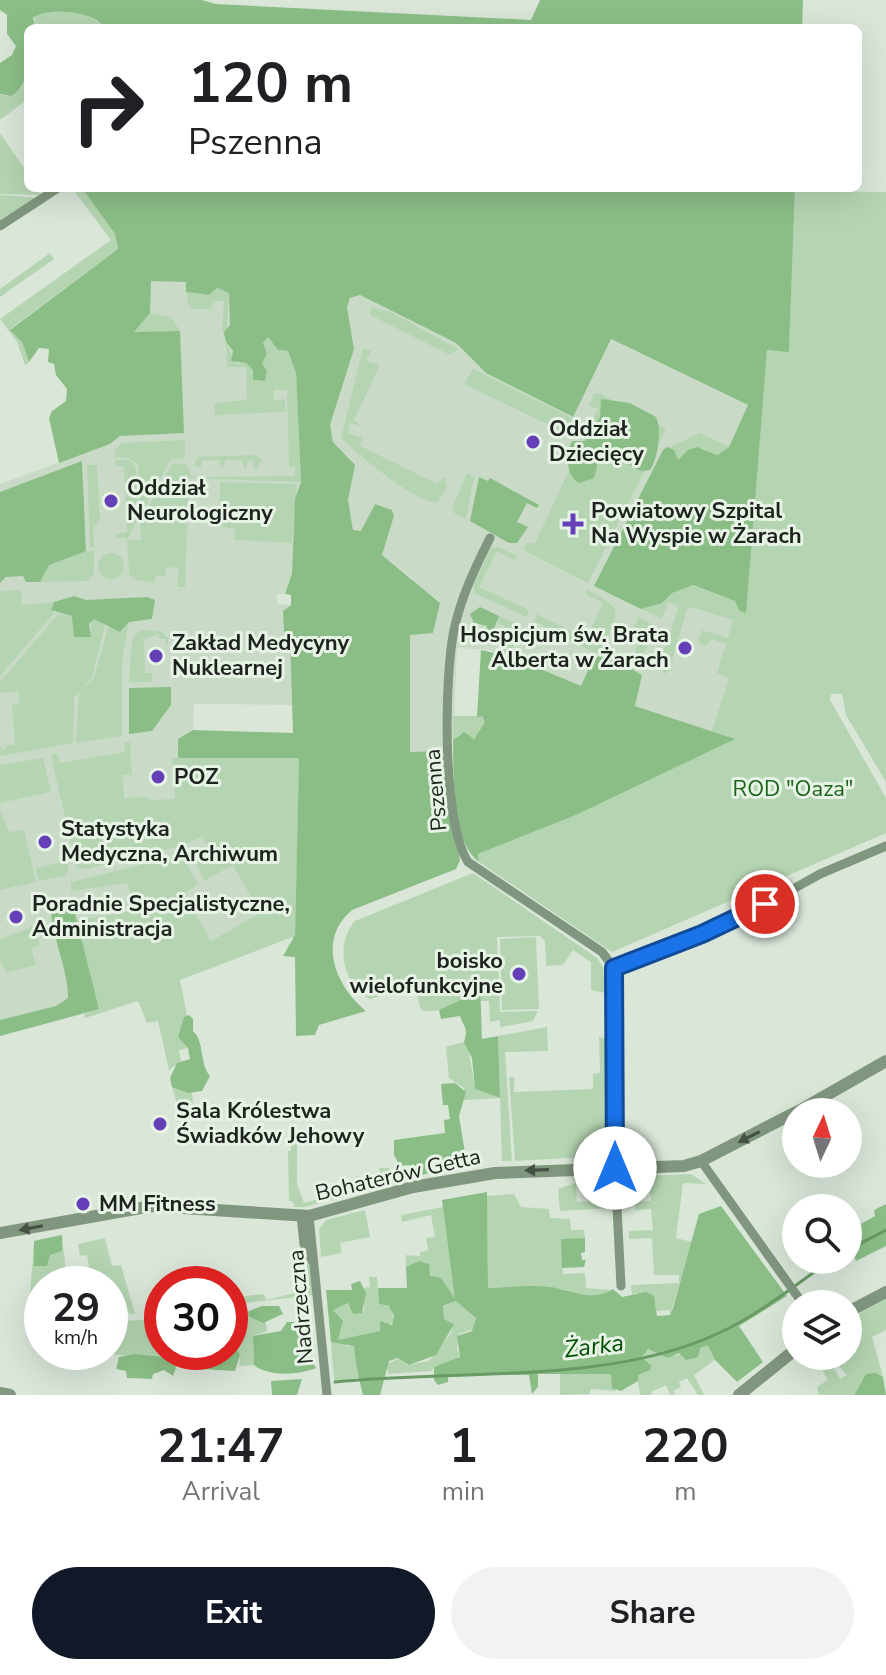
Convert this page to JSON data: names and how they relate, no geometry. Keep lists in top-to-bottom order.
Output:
{
  "streets": {
    "street": ["Pszenna", "Bohaterów Getta", "Nadrzeczna"]
  },
  "crossings": [
    ["Bohaterów Getta", "Nadrzeczna"]
  ],
  "one_way": ["Bohaterów Getta"],
  "water": ["Żarka"],
  "parks": ["ROD \"Oaza\""],
  "places": {
    "other": [
      "Oddział Dziecięcy",
      "Oddział Neurologiczny",
      "Hospicjum św. Brata Alberta w Żarach",
      "Zakład Medycyny Nuklearnej",
      "POZ",
      "Statystyka Medyczna, Archiwum",
      "Poradnie Specjalistyczne, Administracja",
      "boisko wielofunkcyjne",
      "Sala Królestwa Świadków Jehowy",
      "MM Fitness"
    ],
    "health": ["Powiatowy Szpital Na Wyspie w Żarach"]
  },
  "north": "top",
  "page": {
    "turn": ["120 m", "Pszenna"],
    "speed": "29 km/h",
    "limit": "30",
    "eta": [
      "21:47",
      "Arrival",
      "1",
      "min",
      "220",
      "m"
    ],
    "buttons": ["Exit", "Share"]
  }
}
